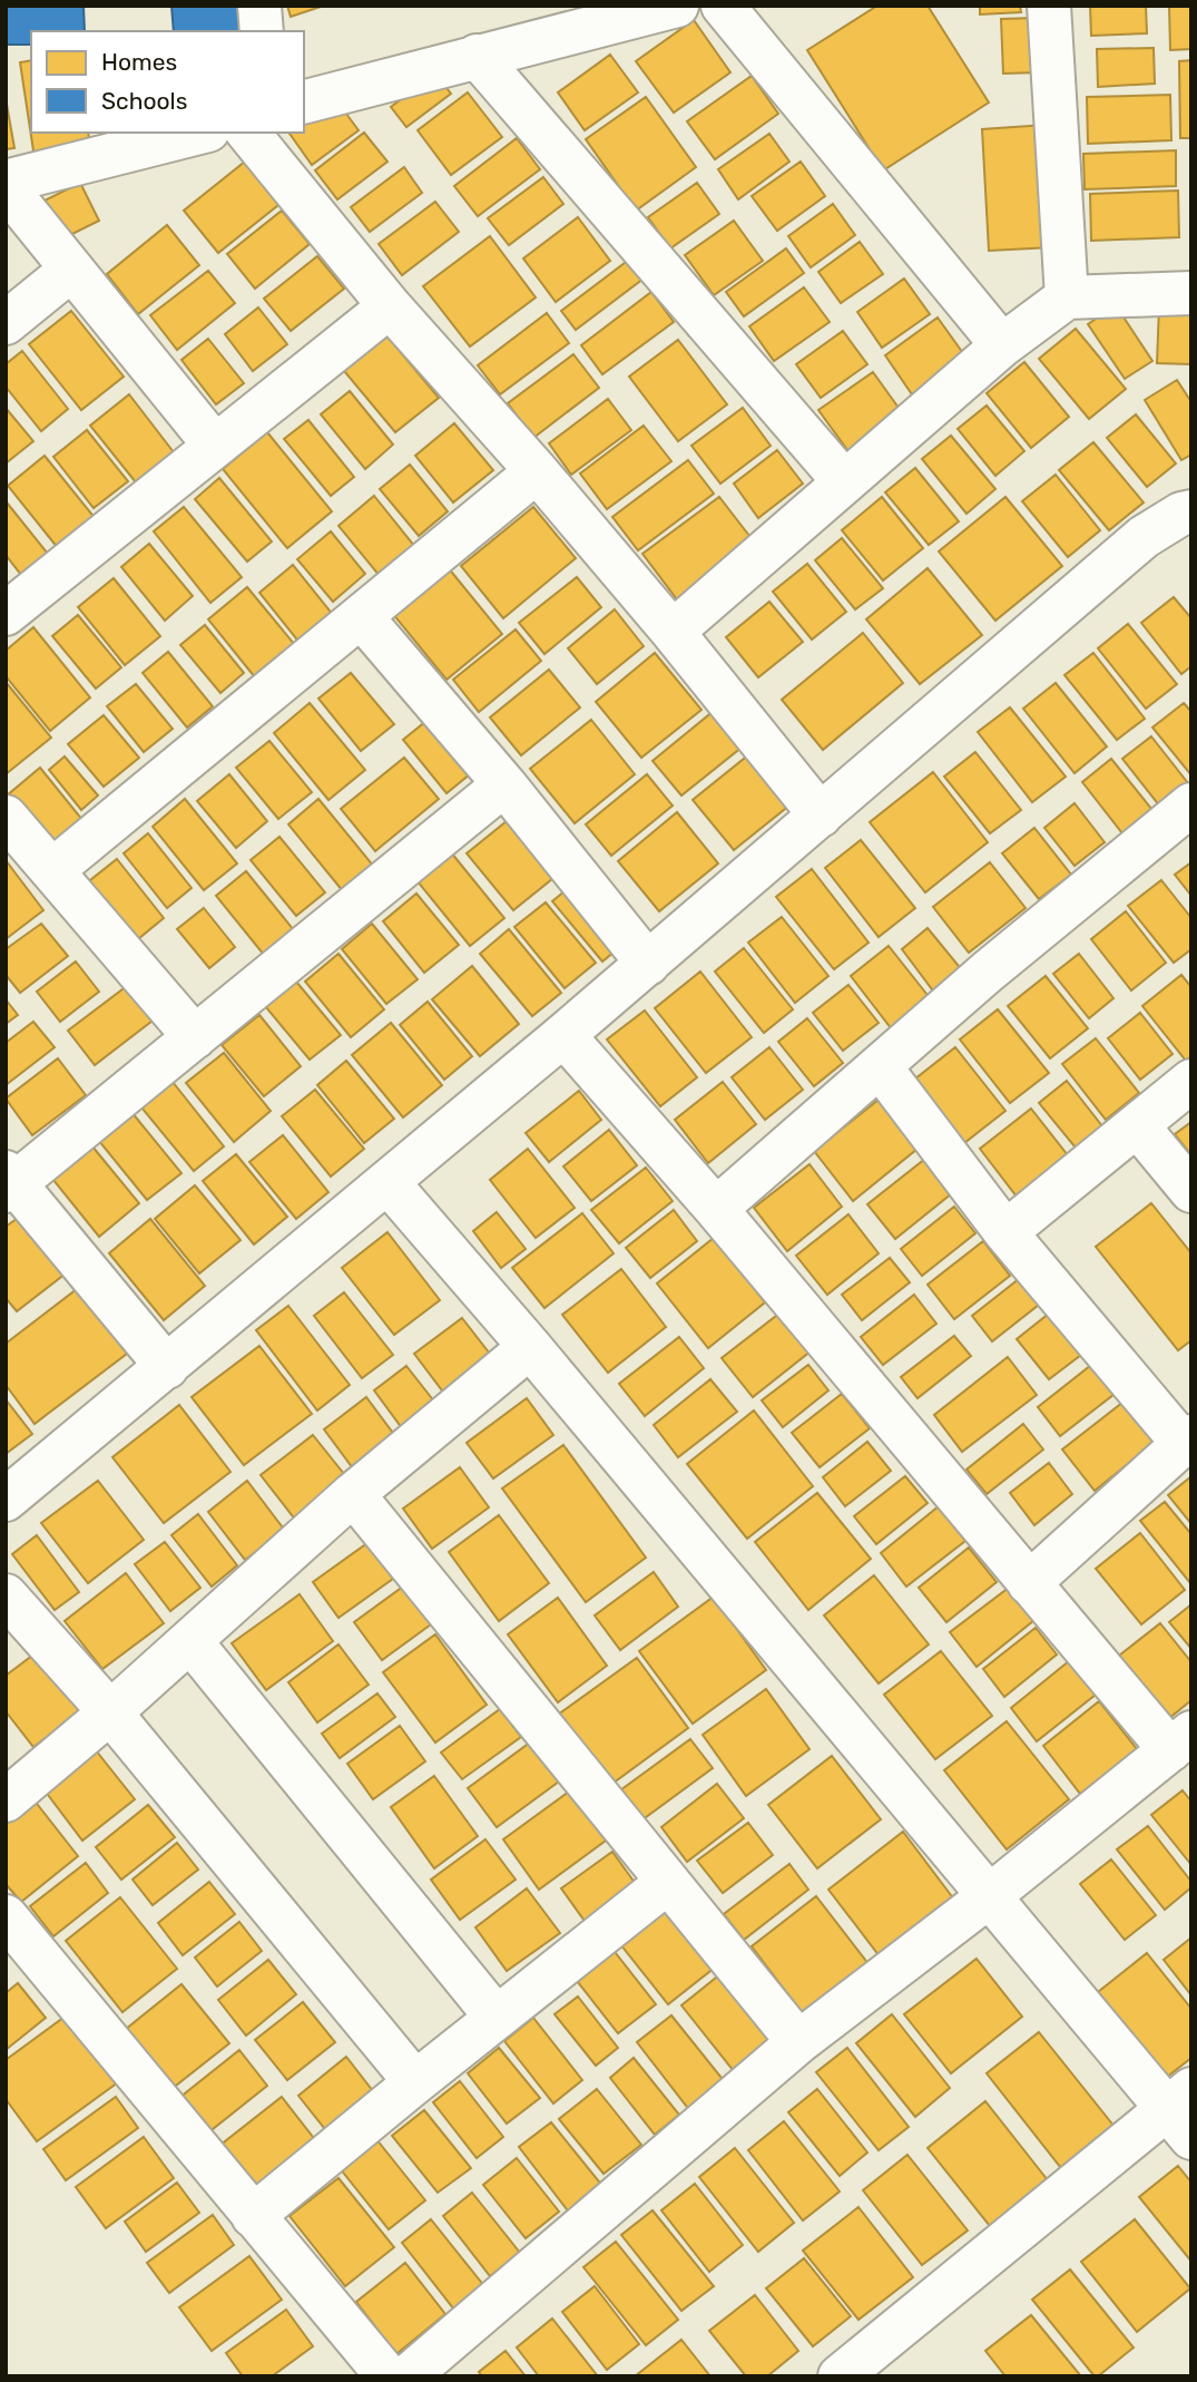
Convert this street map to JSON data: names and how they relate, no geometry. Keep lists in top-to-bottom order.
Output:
{
  "legend": ["Homes", "Schools"]
}
